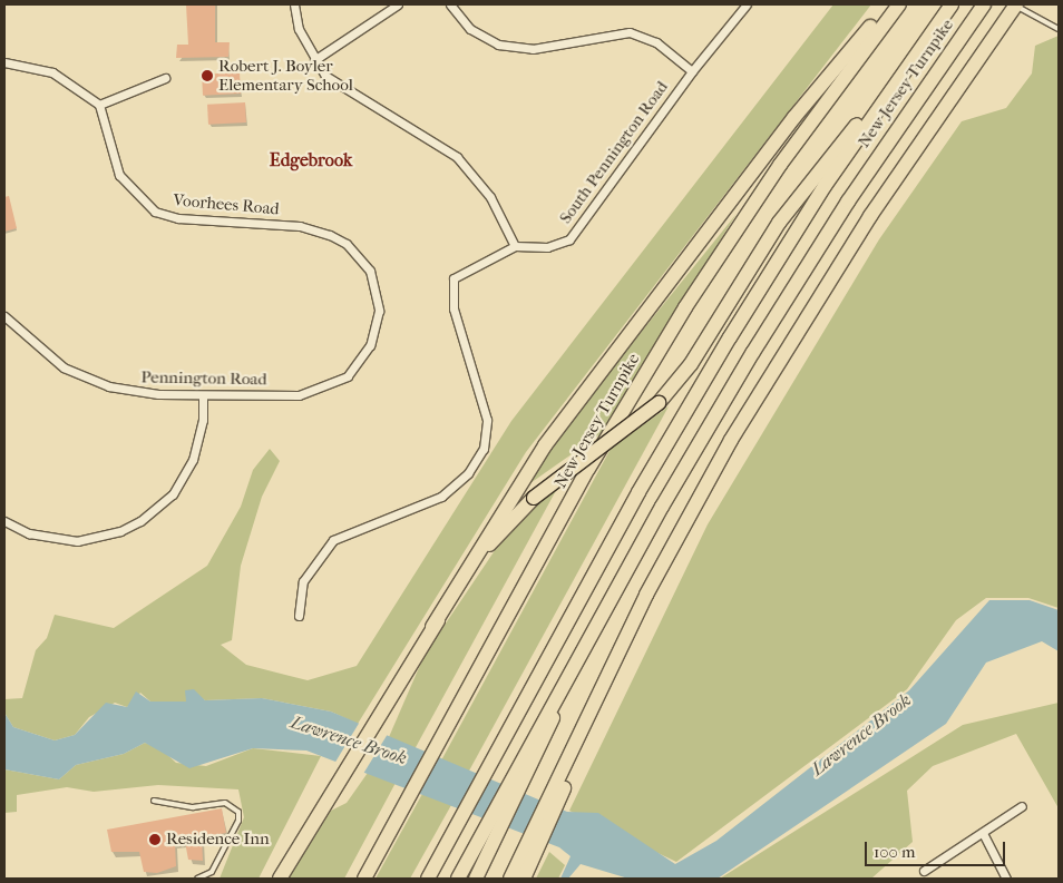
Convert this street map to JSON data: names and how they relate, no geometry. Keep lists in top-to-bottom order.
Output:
{
  "streets": {
    "highway": ["New Jersey Turnpike"],
    "street": ["South Pennington Road", "Voorhees Road", "Pennington Road"]
  },
  "crossings": [
    ["Voorhees Road", "Pennington Road"]
  ],
  "districts": ["Edgebrook"],
  "water": ["Lawrence Brook"],
  "places": ["Robert J. Boyler Elementary School", "Residence Inn"],
  "scale_bar": "100 m"
}
